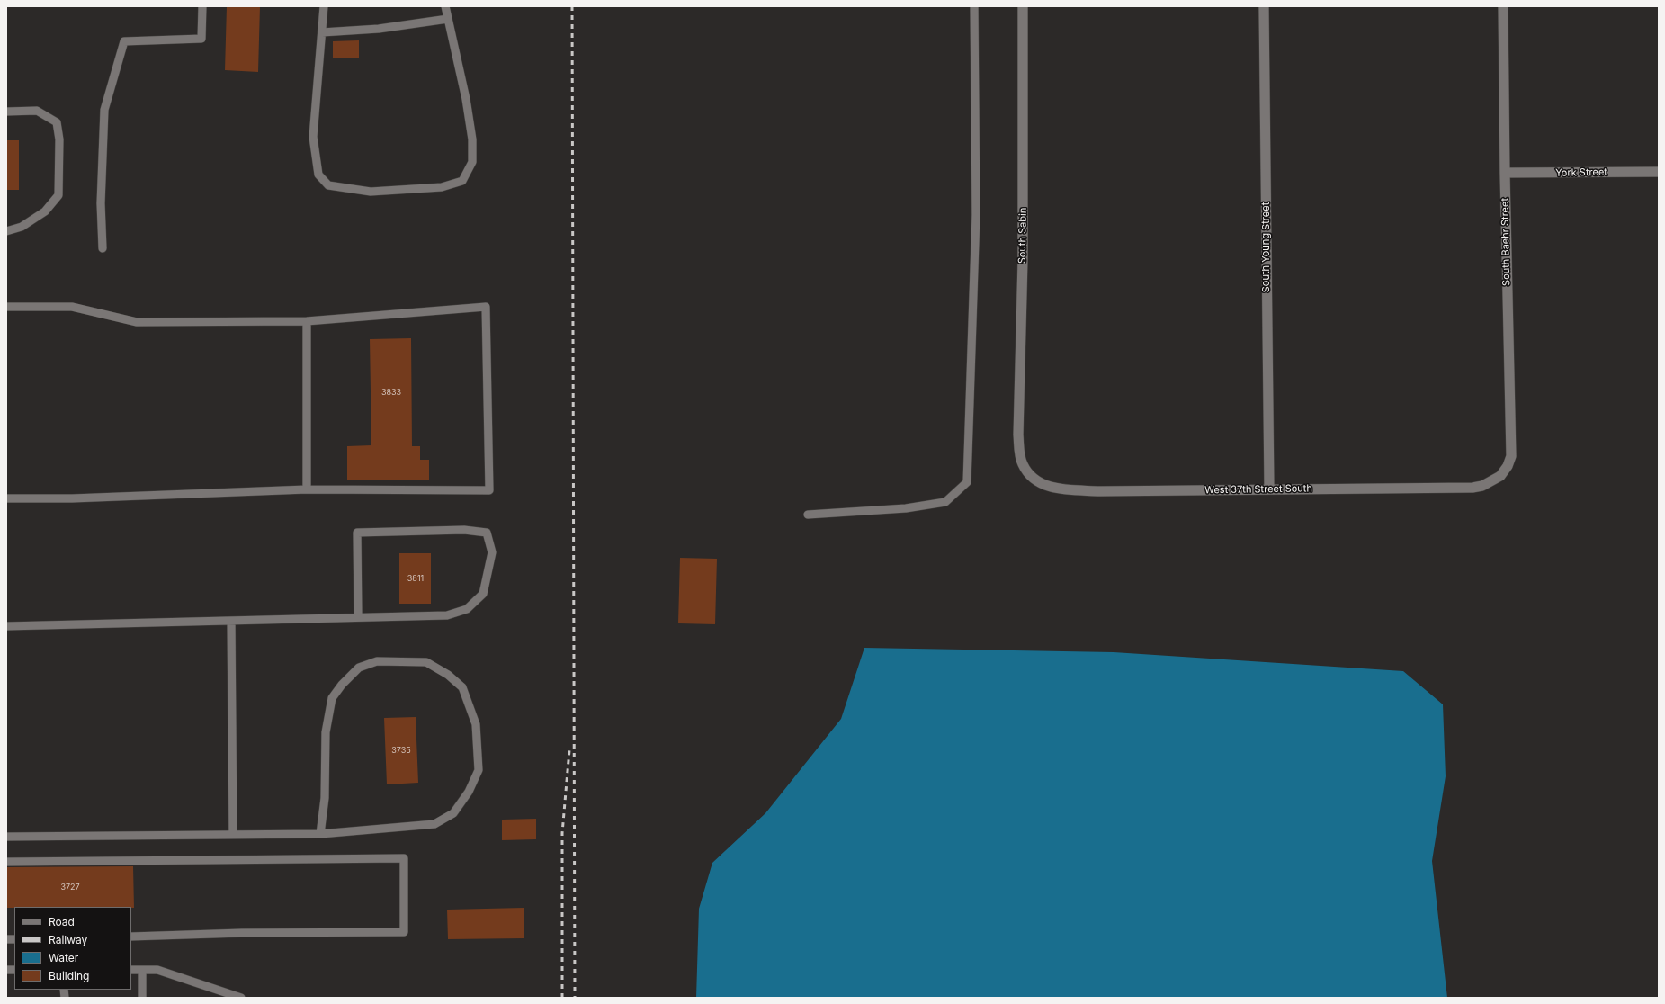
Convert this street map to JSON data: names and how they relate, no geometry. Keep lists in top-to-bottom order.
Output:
{
  "streets": {
    "street": [
      "York Street",
      "South Sabin",
      "South Baehr Street",
      "South Young Street",
      "West 37th Street South"
    ]
  },
  "crossings": [
    ["York Street", "South Baehr Street"],
    ["South Sabin", "West 37th Street South"],
    ["South Baehr Street", "West 37th Street South"],
    ["South Young Street", "West 37th Street South"]
  ],
  "house_numbers": [
    "3833",
    "3811",
    "3735",
    "3727"
  ],
  "legend": [
    "Road",
    "Railway",
    "Water",
    "Building"
  ]
}
